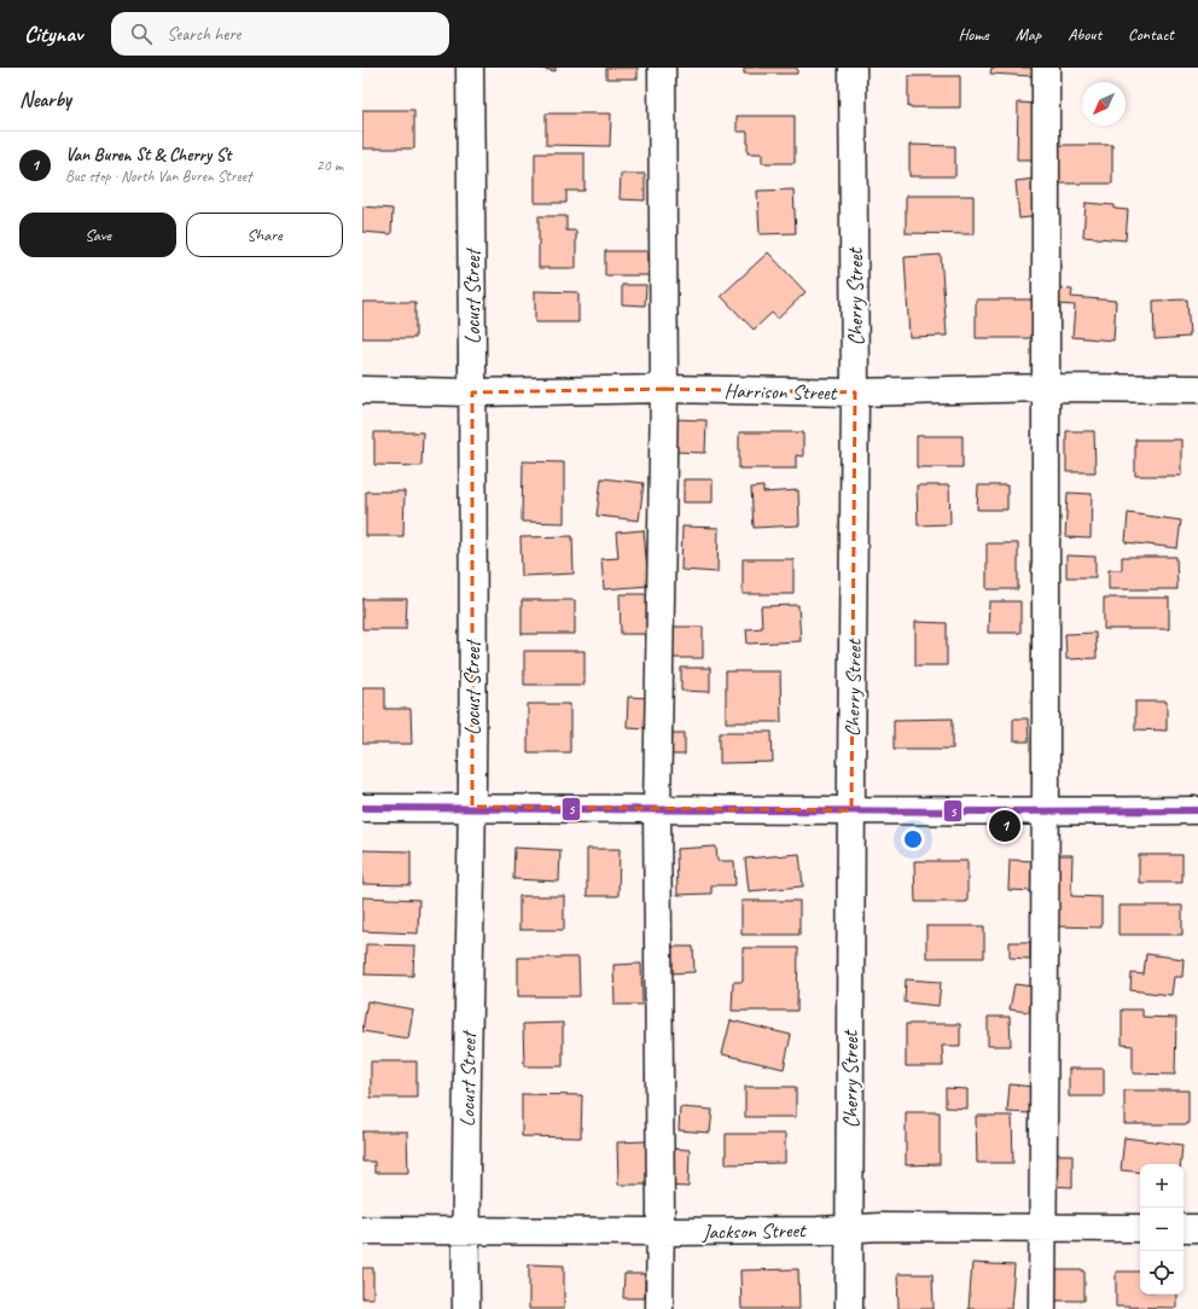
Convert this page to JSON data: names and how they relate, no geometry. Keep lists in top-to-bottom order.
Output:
{
  "streets": {
    "street": [
      "Locust Street",
      "Cherry Street",
      "Harrison Street",
      "Jackson Street"
    ]
  },
  "crossings": [
    ["Locust Street", "Harrison Street"],
    ["Locust Street", "Jackson Street"],
    ["Cherry Street", "Harrison Street"],
    ["Cherry Street", "Jackson Street"]
  ],
  "lines": ["transit line 5"],
  "north": "bottom left",
  "page": {
    "header": "Citynav",
    "search": "Search here",
    "nav": [
      "Home",
      "Map",
      "About",
      "Contact"
    ],
    "heading": "Nearby",
    "list": [
      {
        "mark": "1",
        "name": "Van Buren St & Cherry St",
        "note": "Bus stop · North Van Buren Street",
        "value": "20 m"
      }
    ],
    "buttons": ["Save", "Share"],
    "pins": "1",
    "map_buttons": ["+", "−"]
  }
}
